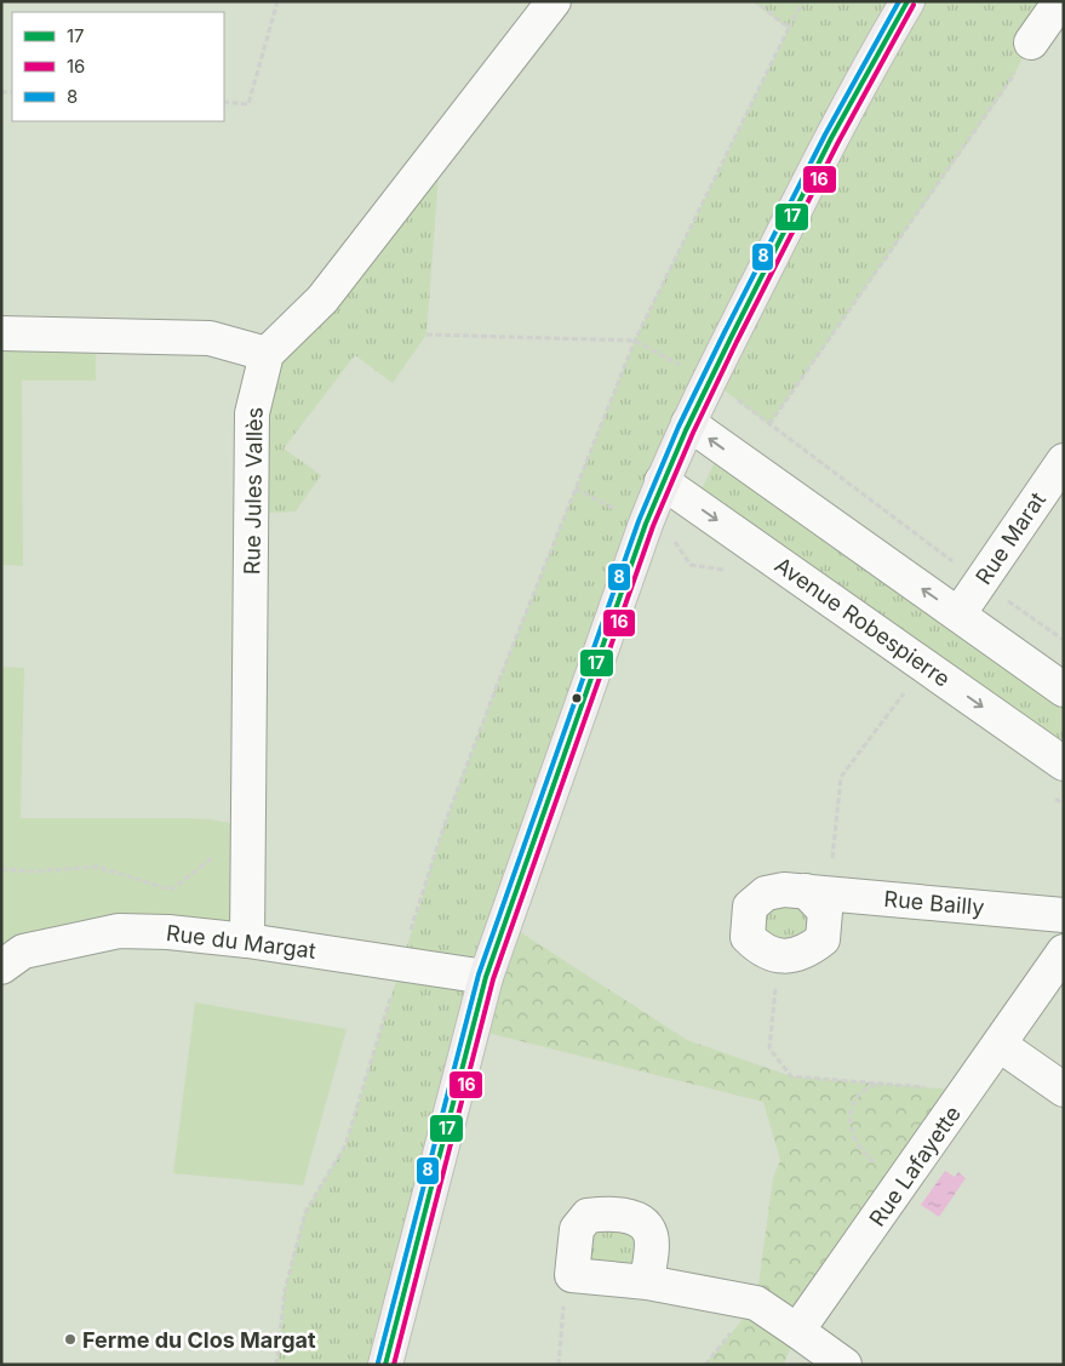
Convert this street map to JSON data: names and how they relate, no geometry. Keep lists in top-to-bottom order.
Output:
{
  "streets": {
    "street": [
      "Rue Jules Vallès",
      "Rue Marat",
      "Avenue Robespierre",
      "Rue Bailly",
      "Rue du Margat",
      "Rue Lafayette"
    ]
  },
  "crossings": [
    ["Rue Jules Vallès", "Rue du Margat"]
  ],
  "places": ["Ferme du Clos Margat"],
  "lines": ["transit line 17", "transit line 8", "transit line 16"],
  "legend": ["17", "16", "8"]
}
